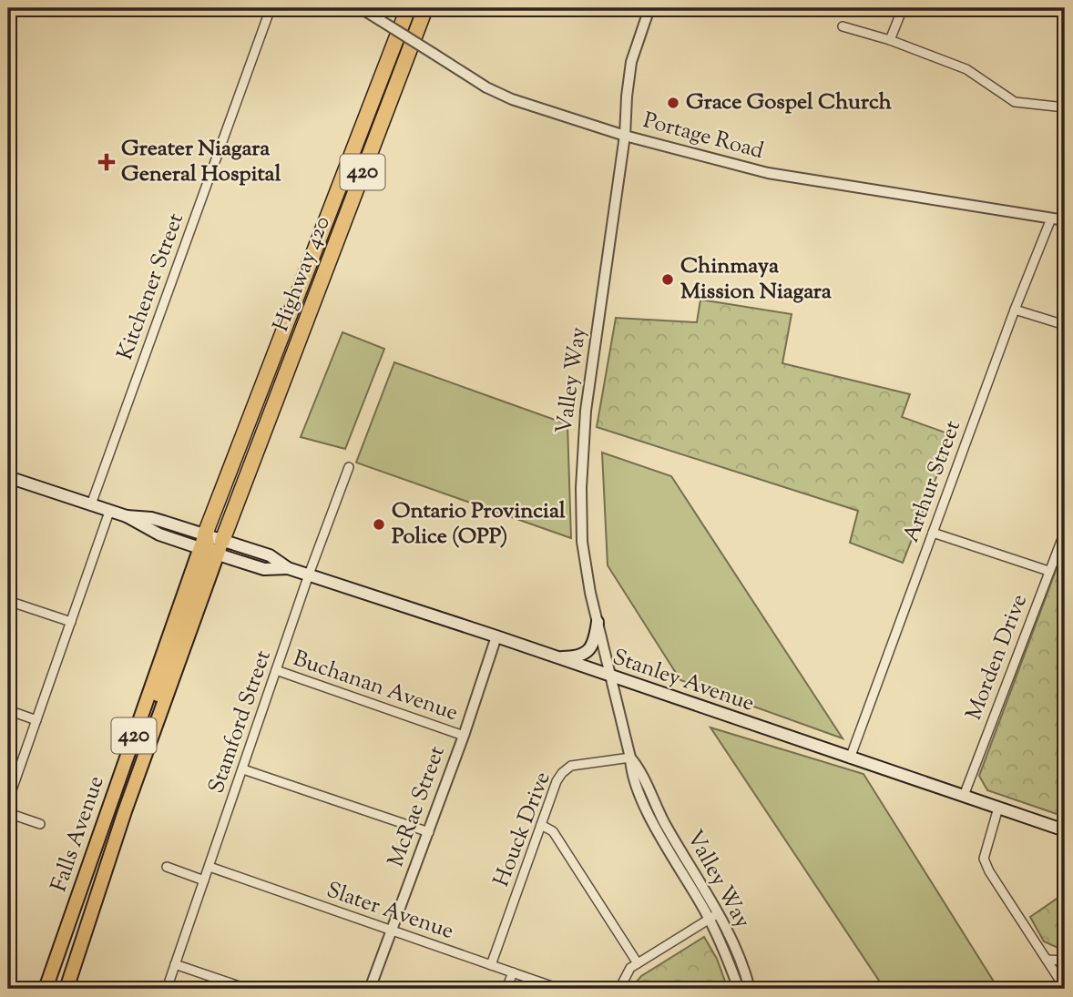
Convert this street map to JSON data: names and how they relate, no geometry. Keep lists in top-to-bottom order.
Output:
{
  "streets": {
    "highway": ["420", "Highway 420", "Falls Avenue"],
    "main road": ["Stanley Avenue"],
    "street": [
      "Portage Road",
      "Kitchener Street",
      "Valley Way",
      "Arthur Street",
      "Morden Drive",
      "Buchanan Avenue",
      "Stamford Street",
      "McRae Street",
      "Houck Drive",
      "Slater Avenue"
    ]
  },
  "crossings": [
    ["Portage Road", "Valley Way"],
    ["Portage Road", "Arthur Street"],
    ["Highway 420", "Stanley Avenue"],
    ["Highway 420", "Falls Avenue"],
    ["Kitchener Street", "Stanley Avenue"],
    ["Valley Way", "Stanley Avenue"],
    ["Valley Way", "Houck Drive"],
    ["Arthur Street", "Stanley Avenue"],
    ["Morden Drive", "Stanley Avenue"],
    ["Stanley Avenue", "Stamford Street"],
    ["Stanley Avenue", "McRae Street"],
    ["Stanley Avenue", "Falls Avenue"],
    ["Buchanan Avenue", "Stamford Street"],
    ["Buchanan Avenue", "McRae Street"],
    ["Stamford Street", "Slater Avenue"],
    ["McRae Street", "Slater Avenue"],
    ["Houck Drive", "Slater Avenue"]
  ],
  "places": {
    "other": ["Grace Gospel Church", "Chinmaya Mission Niagara", "Ontario Provincial Police (OPP)"],
    "health": ["Greater Niagara General Hospital"]
  }
}
